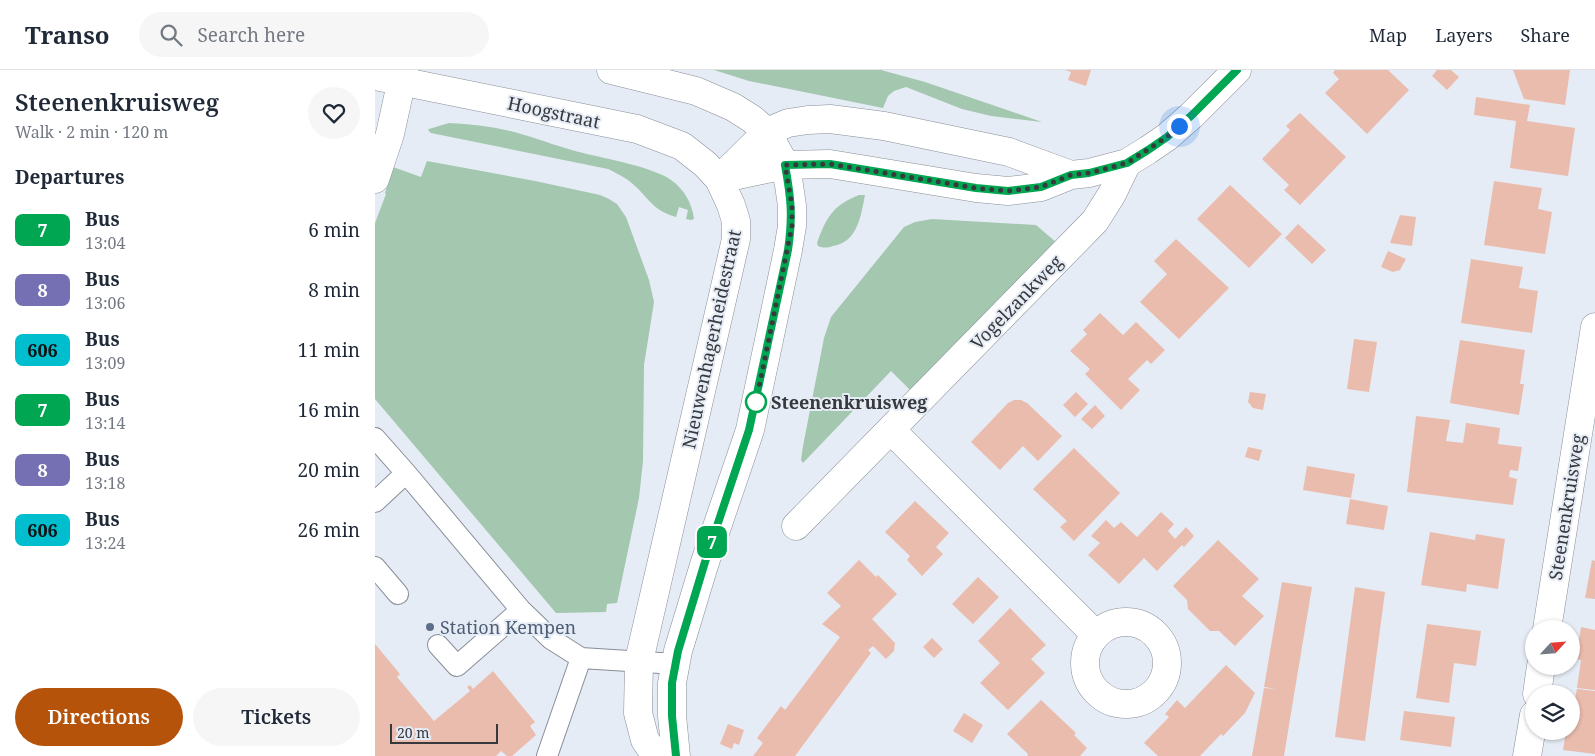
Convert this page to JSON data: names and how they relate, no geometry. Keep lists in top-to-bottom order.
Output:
{
  "streets": {
    "main road": [
      "Hoogstraat",
      "Vogelzankweg",
      "Nieuwenhagerheidestraat",
      "Steenenkruisweg"
    ]
  },
  "crossings": [
    ["Hoogstraat", "Nieuwenhagerheidestraat"]
  ],
  "places": ["Steenenkruisweg", "Station Kempen"],
  "lines": ["bus line 7"],
  "scale_bar": "20 m",
  "north": "top right",
  "page": {
    "header": "Transo",
    "search": "Search here",
    "nav": ["Map", "Layers", "Share"],
    "heading": [
      ["Steenenkruisweg", "Walk · 2 min · 120 m"],
      "Departures"
    ],
    "on_map": "7",
    "list": [
      {
        "mark": "7",
        "name": "Bus",
        "note": "13:04",
        "value": "6 min"
      },
      {
        "mark": "8",
        "name": "Bus",
        "note": "13:06",
        "value": "8 min"
      },
      {
        "mark": "606",
        "name": "Bus",
        "note": "13:09",
        "value": "11 min"
      },
      {
        "mark": "7",
        "name": "Bus",
        "note": "13:14",
        "value": "16 min"
      },
      {
        "mark": "8",
        "name": "Bus",
        "note": "13:18",
        "value": "20 min"
      },
      {
        "mark": "606",
        "name": "Bus",
        "note": "13:24",
        "value": "26 min"
      }
    ],
    "buttons": ["Directions", "Tickets"],
    "scale": "20 m"
  }
}
